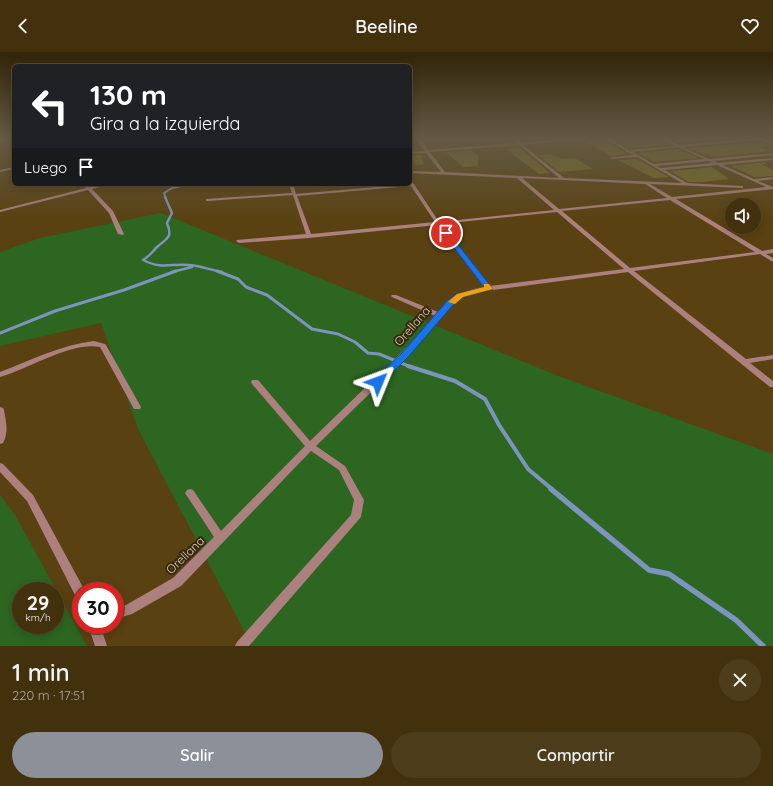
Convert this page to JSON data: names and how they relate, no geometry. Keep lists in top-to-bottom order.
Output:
{
  "streets": {
    "street": ["Orellana"]
  },
  "page": {
    "header": "Beeline",
    "turn": ["130 m", "Gira a la izquierda"],
    "then": "Luego",
    "speed": "29 km/h",
    "limit": "30",
    "heading": ["1 min", "220 m · 17:51"],
    "buttons": ["Salir", "Compartir"]
  }
}
